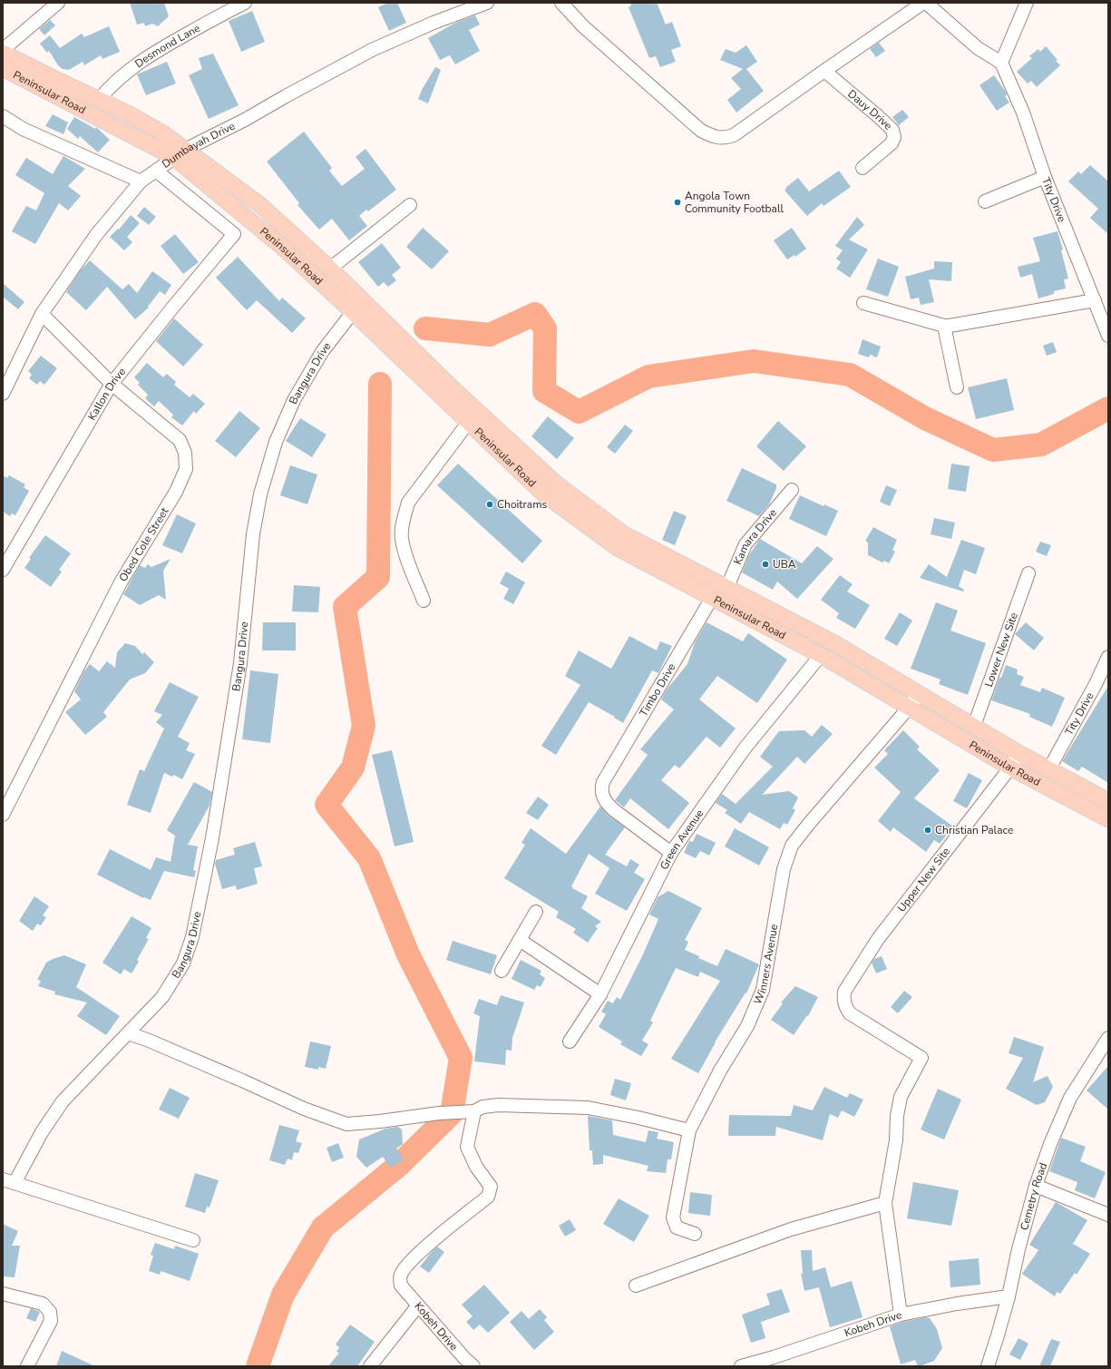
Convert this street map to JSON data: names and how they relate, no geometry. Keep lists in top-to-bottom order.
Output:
{
  "streets": {
    "main road": ["Peninsular Road"],
    "street": [
      "Desmond Lane",
      "Dauy Drive",
      "Dumbayah Drive",
      "Tity Drive",
      "Bangura Drive",
      "Kallon Drive",
      "Kamara Drive",
      "Obed Cole Street",
      "Lower New Site",
      "Timbo Drive",
      "Green Avenue",
      "Upper New Site",
      "Winners Avenue",
      "Cemetry Road",
      "Kobeh Drive"
    ]
  },
  "crossings": [
    ["Desmond Lane", "Peninsular Road"],
    ["Peninsular Road", "Dumbayah Drive"],
    ["Peninsular Road", "Tity Drive"],
    ["Peninsular Road", "Bangura Drive"],
    ["Peninsular Road", "Kamara Drive"],
    ["Peninsular Road", "Lower New Site"],
    ["Peninsular Road", "Timbo Drive"],
    ["Peninsular Road", "Green Avenue"],
    ["Peninsular Road", "Upper New Site"],
    ["Peninsular Road", "Winners Avenue"],
    ["Dumbayah Drive", "Kallon Drive"],
    ["Dumbayah Drive", "Obed Cole Street"],
    ["Kallon Drive", "Obed Cole Street"],
    ["Timbo Drive", "Green Avenue"],
    ["Cemetry Road", "Kobeh Drive"]
  ],
  "places": [
    "Angola Town Community Football",
    "Choitrams",
    "UBA",
    "Christian Palace"
  ]
}
